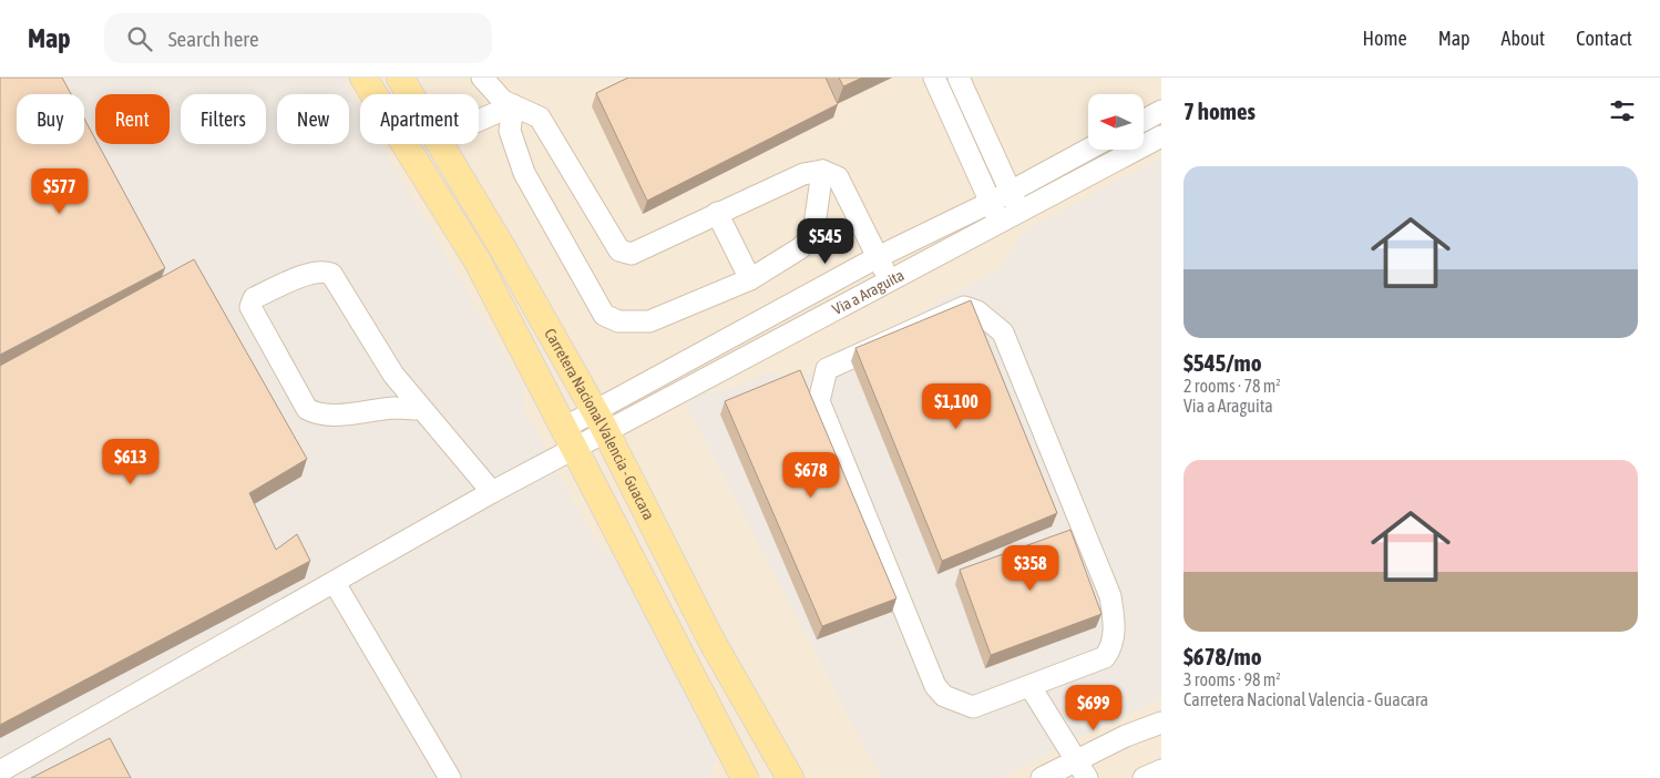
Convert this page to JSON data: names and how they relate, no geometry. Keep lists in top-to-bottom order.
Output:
{
  "streets": {
    "main road": ["Carretera Nacional Valencia - Guacara"],
    "street": ["Via a Araguita"]
  },
  "crossings": [
    ["Via a Araguita", "Carretera Nacional Valencia - Guacara"]
  ],
  "north": "left",
  "page": {
    "header": "Map",
    "search": "Search here",
    "nav": [
      "Home",
      "Map",
      "About",
      "Contact"
    ],
    "heading": "7 homes",
    "chip": [
      "Buy",
      "Rent",
      "Filters",
      "New",
      "Apartment"
    ],
    "list": [
      {
        "name": "$545/mo",
        "note": "2 rooms · 78 m² · Via a Araguita"
      },
      {
        "name": "$678/mo",
        "note": "3 rooms · 98 m² · Carretera Nacional Valencia - Guacara"
      }
    ],
    "price": [
      "$577",
      "$545",
      "$1,100",
      "$613",
      "$678",
      "$358",
      "$699"
    ]
  }
}
